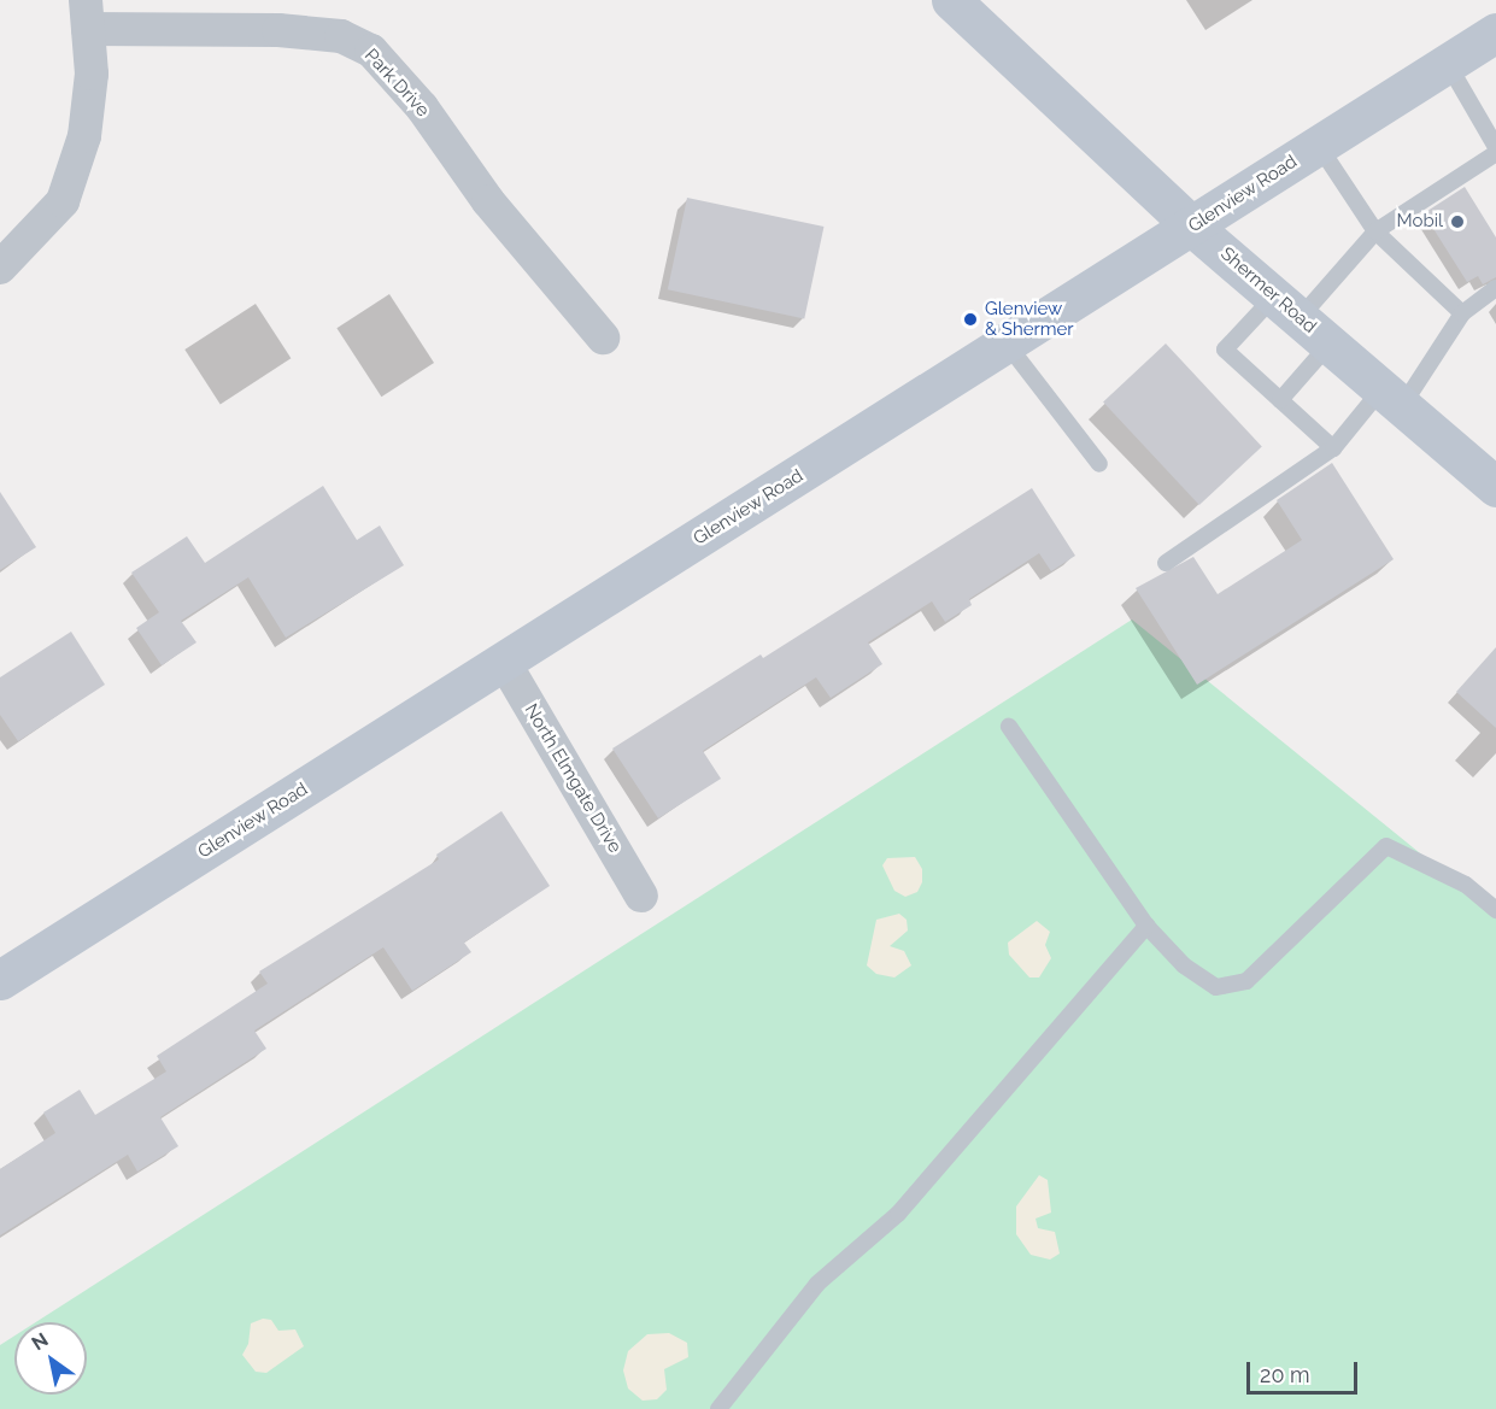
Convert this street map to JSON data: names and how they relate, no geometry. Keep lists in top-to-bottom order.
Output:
{
  "streets": {
    "main road": ["Glenview Road", "Shermer Road"],
    "street": ["Park Drive", "North Elmgate Drive"]
  },
  "crossings": [
    ["Glenview Road", "Shermer Road"],
    ["Glenview Road", "North Elmgate Drive"]
  ],
  "places": ["Mobil", "Glenview & Shermer"],
  "scale_bar": "20 m",
  "north": "top left"
}
